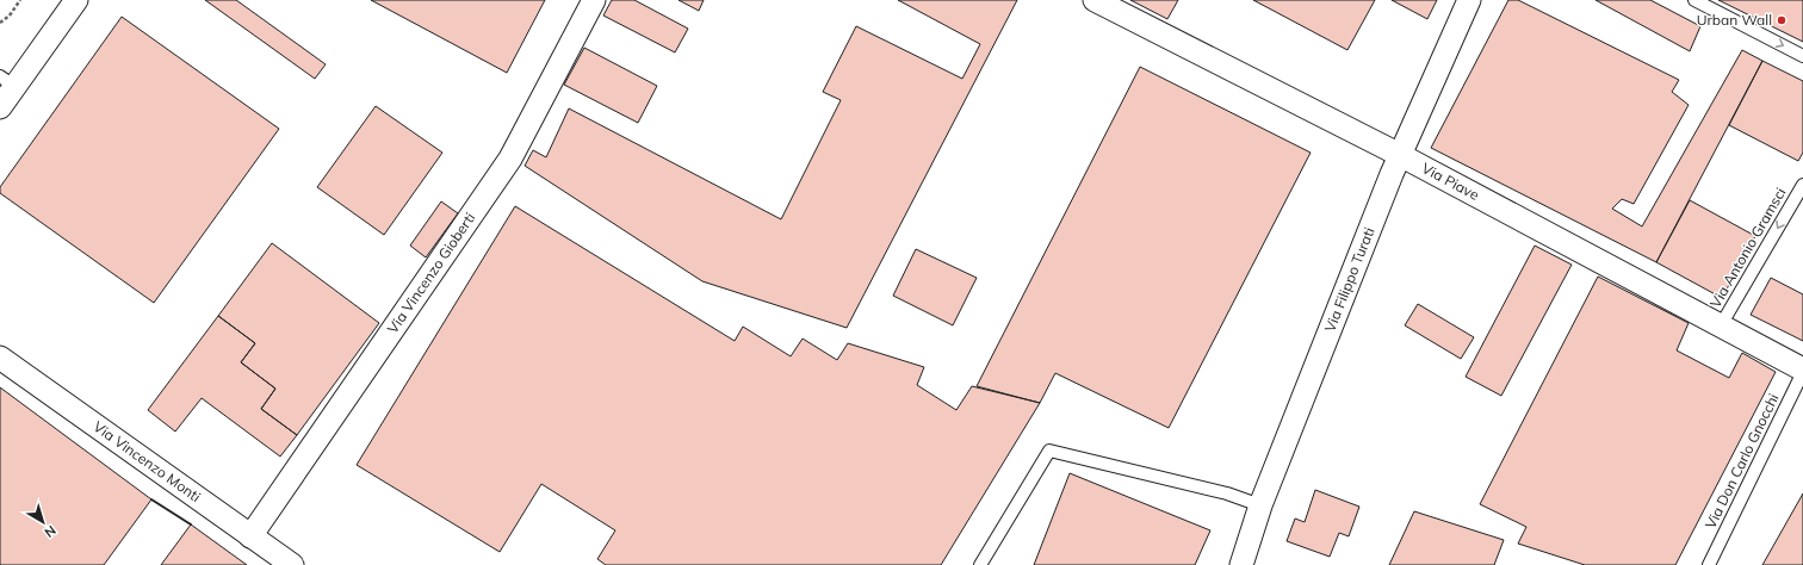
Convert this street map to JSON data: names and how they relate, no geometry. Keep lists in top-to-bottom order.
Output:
{
  "streets": {
    "street": [
      "Via Piave",
      "Via Vincenzo Gioberti",
      "Via Filippo Turati",
      "Via Vincenzo Monti"
    ],
    "lane": ["Via Antonio Gramsci", "Via Don Carlo Gnocchi"]
  },
  "crossings": [
    ["Via Piave", "Via Antonio Gramsci"],
    ["Via Piave", "Via Filippo Turati"],
    ["Via Piave", "Via Don Carlo Gnocchi"],
    ["Via Vincenzo Gioberti", "Via Vincenzo Monti"]
  ],
  "one_way": ["Via Antonio Gramsci"],
  "places": ["Urban Wall"],
  "north": "bottom right"
}
